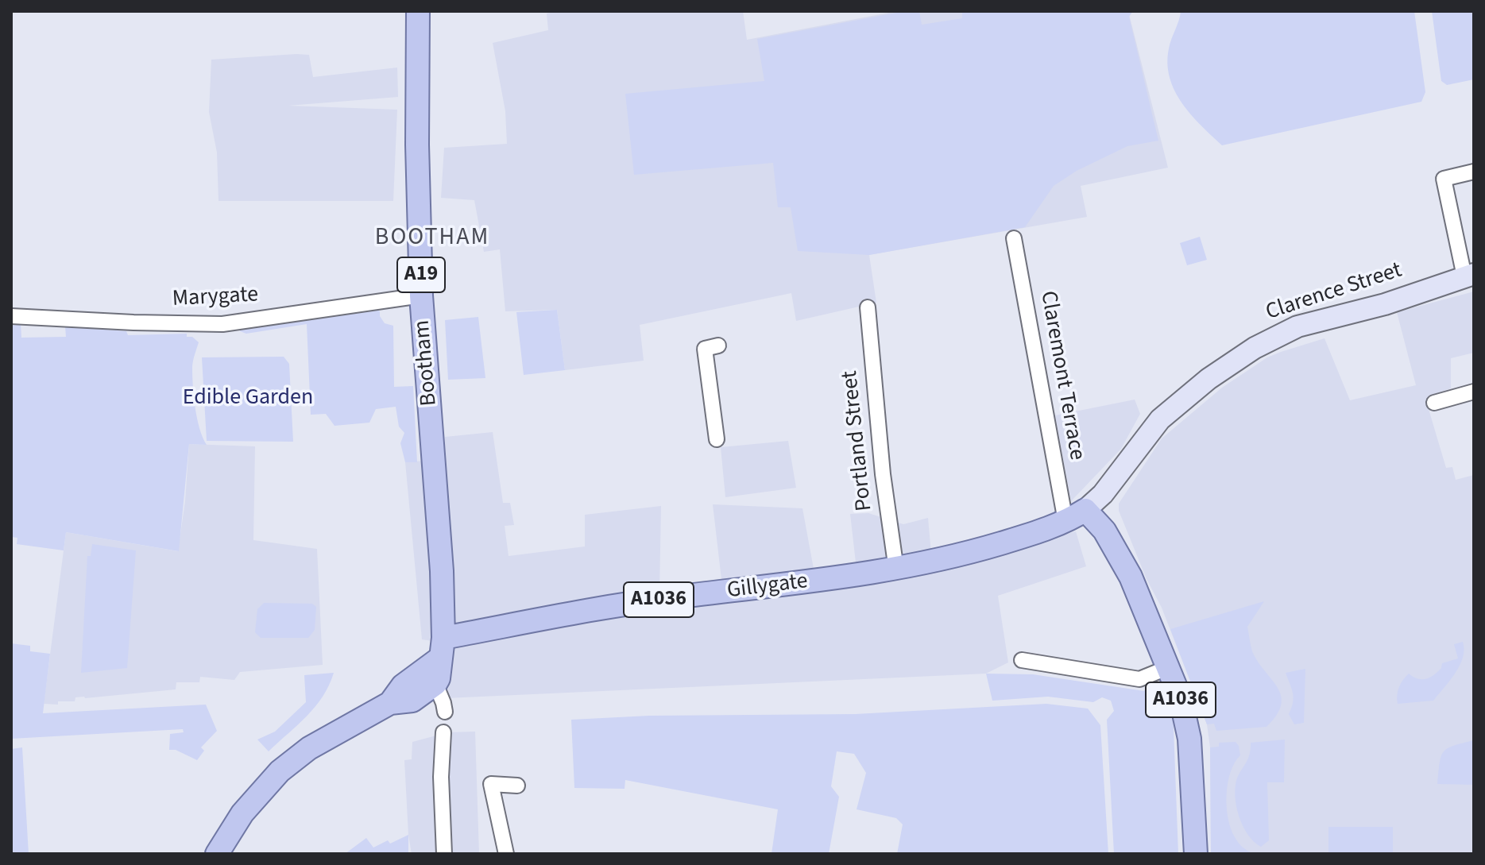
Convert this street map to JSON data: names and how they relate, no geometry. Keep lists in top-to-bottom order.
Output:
{
  "streets": {
    "main road": [
      "A19",
      "Clarence Street",
      "Bootham",
      "Gillygate",
      "A1036"
    ],
    "street": ["Marygate", "Claremont Terrace", "Portland Street"]
  },
  "crossings": [
    ["Clarence Street", "Gillygate"],
    ["Clarence Street", "A1036"],
    ["Marygate", "Bootham"],
    ["Bootham", "Gillygate"],
    ["Bootham", "A1036"],
    ["Claremont Terrace", "Gillygate"],
    ["Portland Street", "Gillygate"],
    ["Gillygate", "A1036"]
  ],
  "districts": ["BOOTHAM"],
  "parks": ["Edible Garden"]
}
